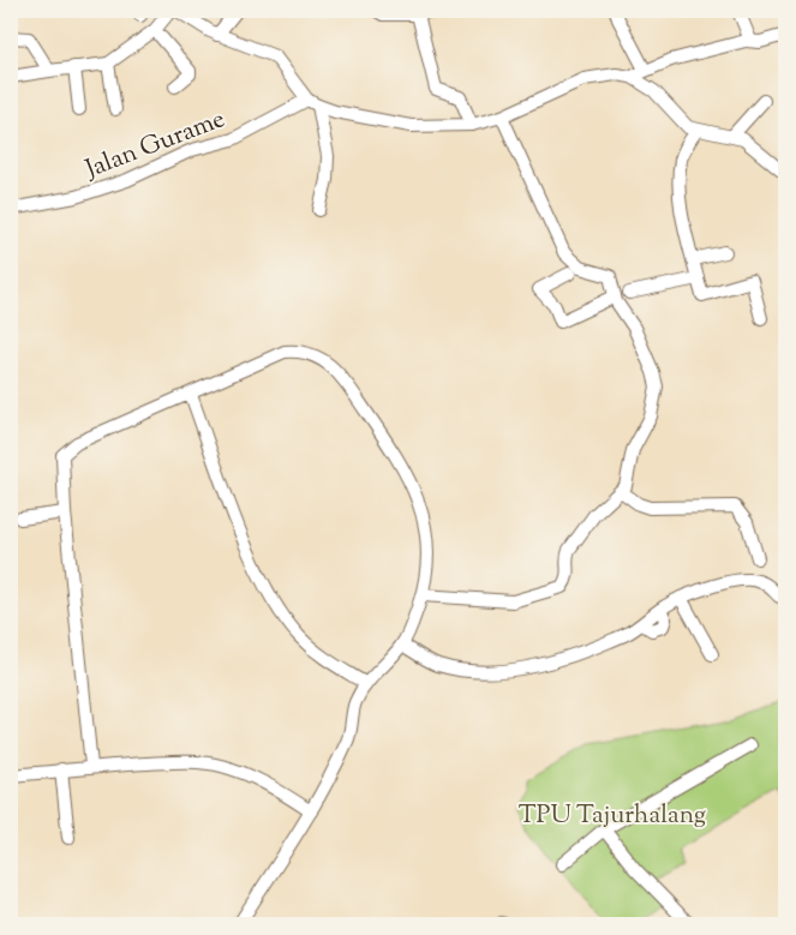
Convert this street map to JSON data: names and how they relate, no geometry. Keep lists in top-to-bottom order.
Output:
{
  "streets": {
    "street": ["Jalan Gurame"]
  },
  "parks": ["TPU Tajurhalang"]
}
